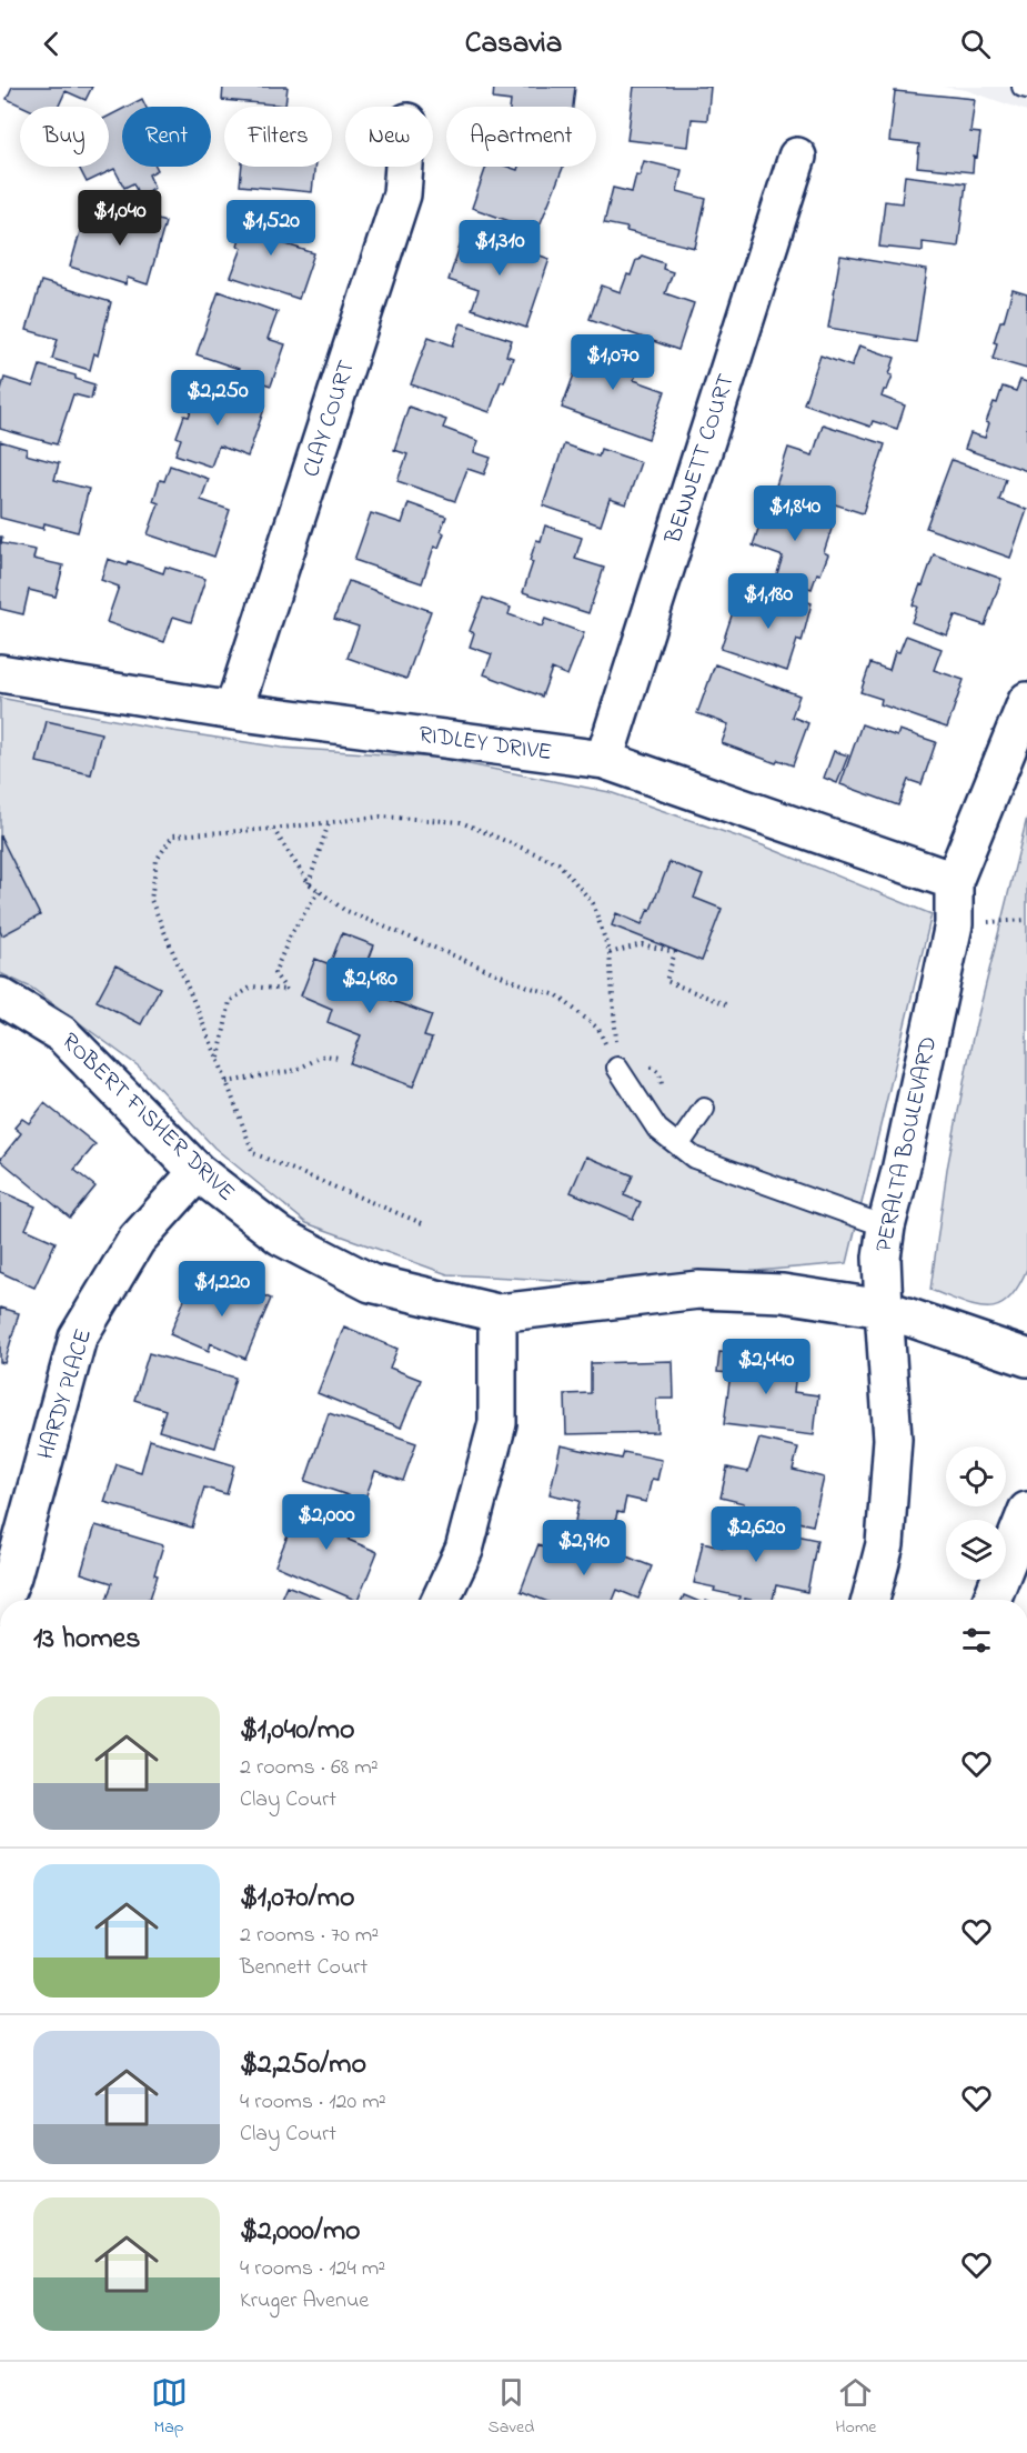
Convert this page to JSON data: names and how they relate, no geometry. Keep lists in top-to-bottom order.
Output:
{
  "streets": {
    "street": [
      "CLAY COURT",
      "BENNETT COURT",
      "RIDLEY DRIVE",
      "ROBERT FISHER DRIVE",
      "PERALTA BOULEVARD",
      "HARDY PLACE"
    ]
  },
  "crossings": [
    ["CLAY COURT", "RIDLEY DRIVE"],
    ["BENNETT COURT", "RIDLEY DRIVE"],
    ["RIDLEY DRIVE", "PERALTA BOULEVARD"],
    ["ROBERT FISHER DRIVE", "PERALTA BOULEVARD"],
    ["ROBERT FISHER DRIVE", "HARDY PLACE"]
  ],
  "page": {
    "header": "Casavia",
    "chip": [
      "Buy",
      "Rent",
      "Filters",
      "New",
      "Apartment"
    ],
    "price": [
      "$1,040",
      "$1,520",
      "$1,310",
      "$1,070",
      "$2,250",
      "$1,840",
      "$1,180",
      "$2,480",
      "$1,220",
      "$2,440",
      "$2,000",
      "$2,620",
      "$2,910"
    ],
    "heading": "13 homes",
    "list": [
      {
        "name": "$1,040/mo",
        "note": "2 rooms · 68 m² · Clay Court"
      },
      {
        "name": "$1,070/mo",
        "note": "2 rooms · 70 m² · Bennett Court"
      },
      {
        "name": "$2,250/mo",
        "note": "4 rooms · 120 m² · Clay Court"
      },
      {
        "name": "$2,000/mo",
        "note": "4 rooms · 124 m² · Kruger Avenue"
      }
    ],
    "tabs": ["Map", "Saved", "Home"]
  }
}
